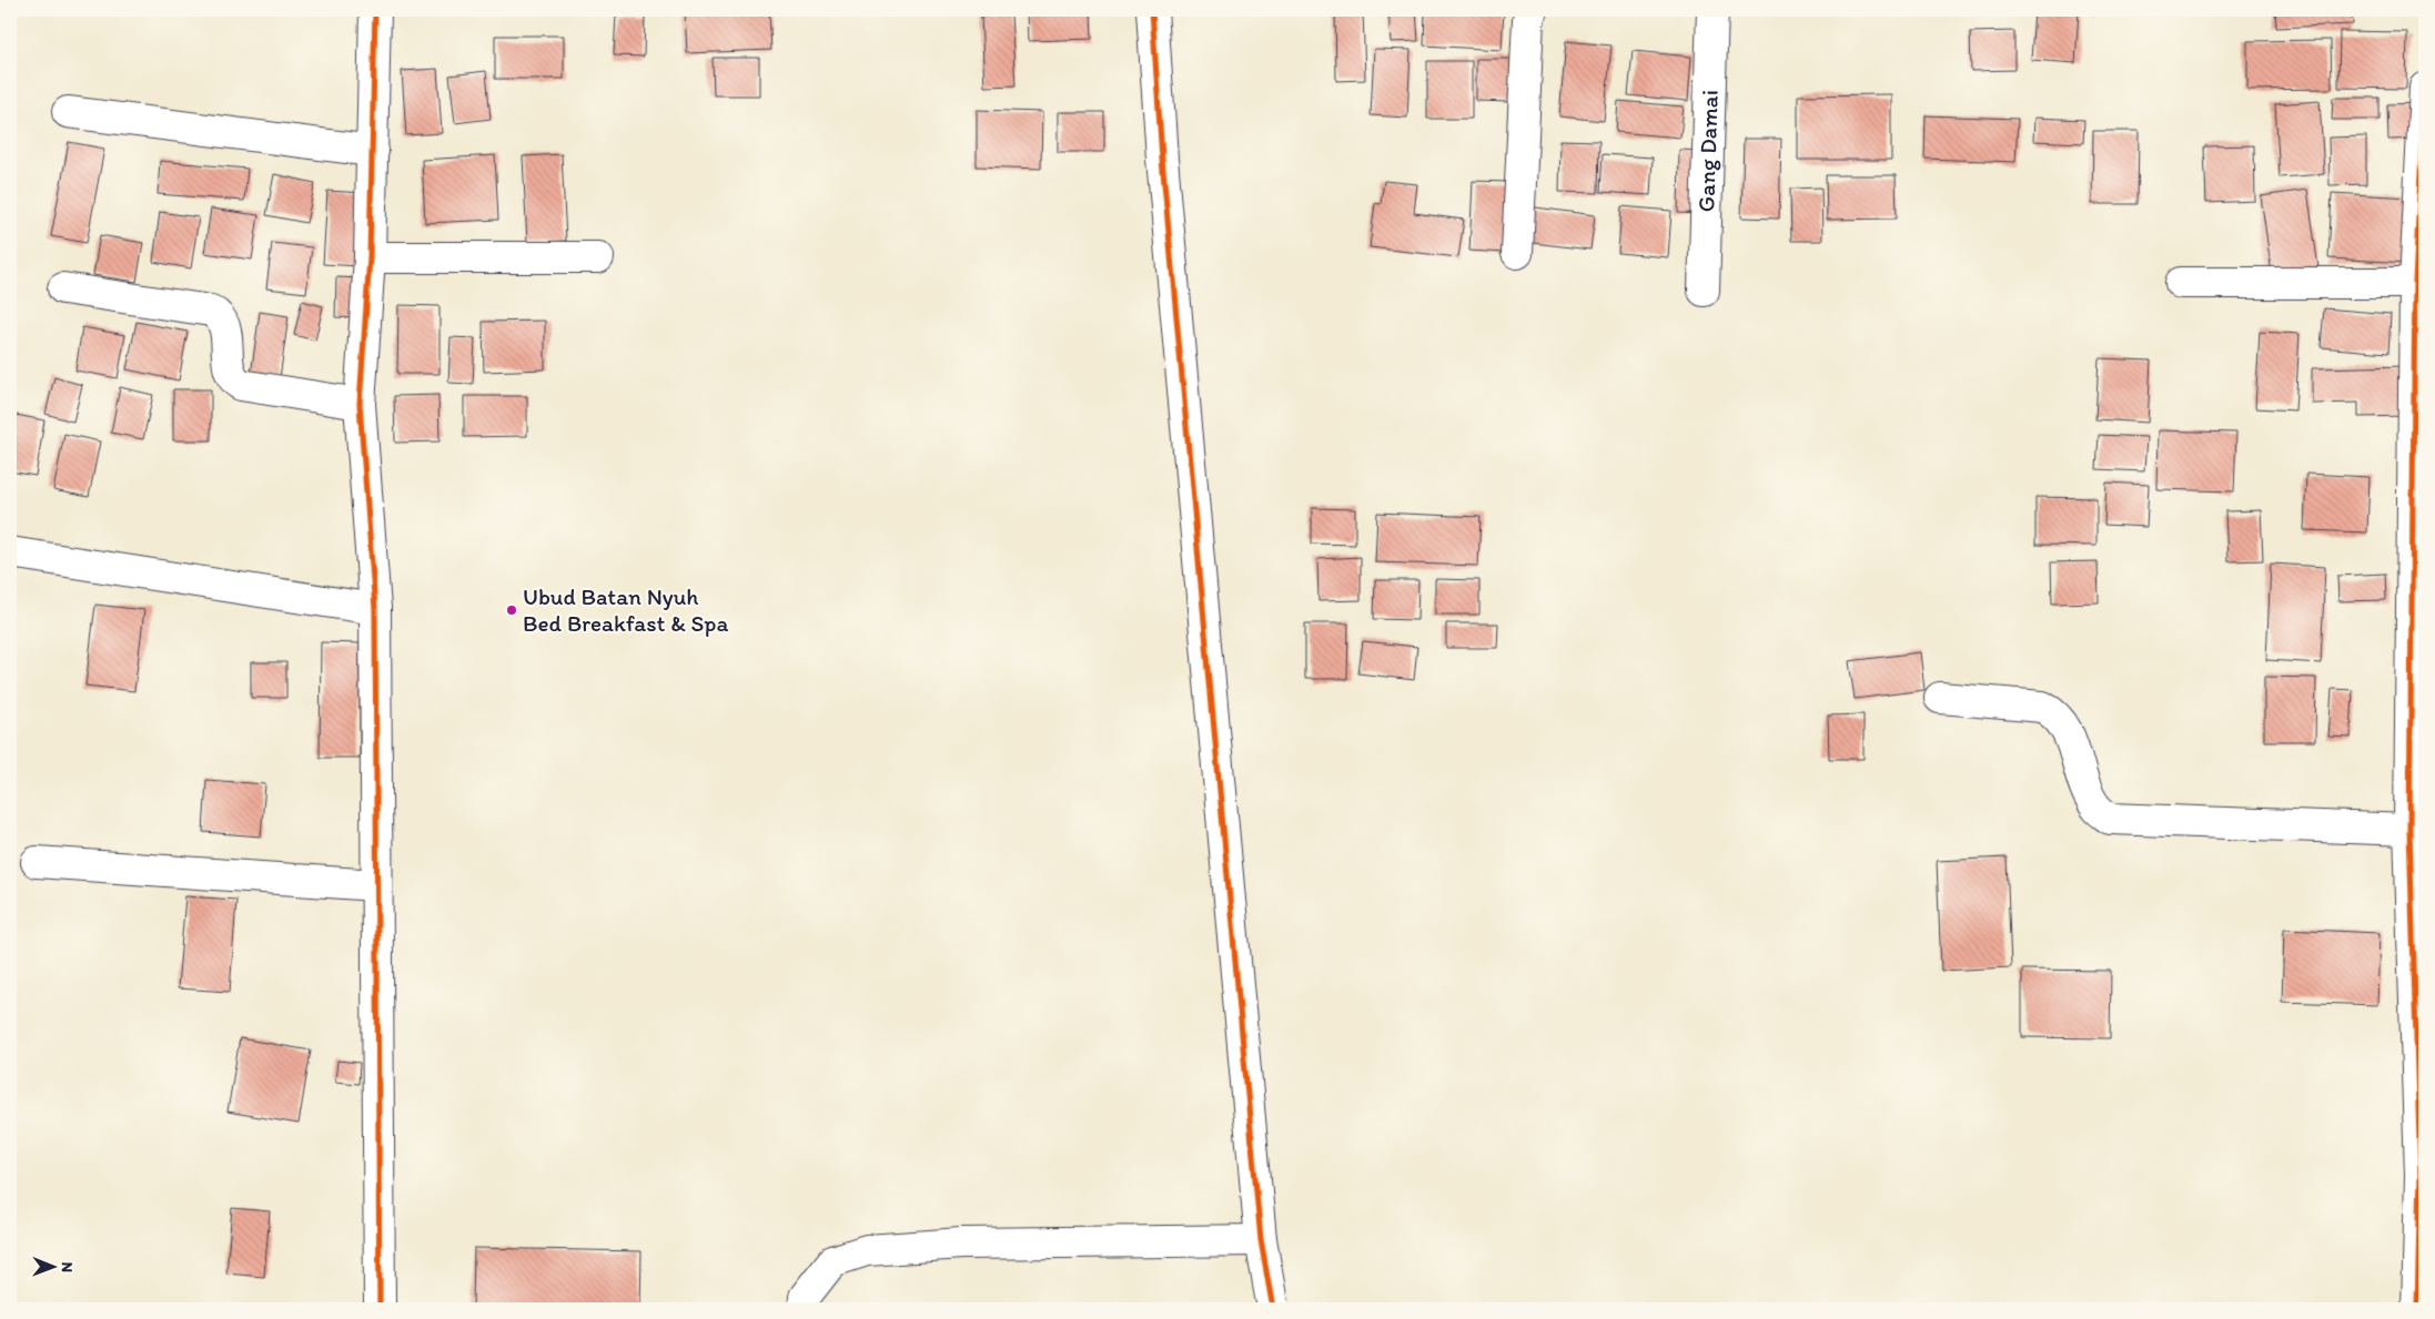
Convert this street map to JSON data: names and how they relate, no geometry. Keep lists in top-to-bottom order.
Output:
{
  "streets": {
    "street": ["Gang Damai"]
  },
  "places": ["Ubud Batan Nyuh Bed Breakfast & Spa"],
  "north": "right"
}
